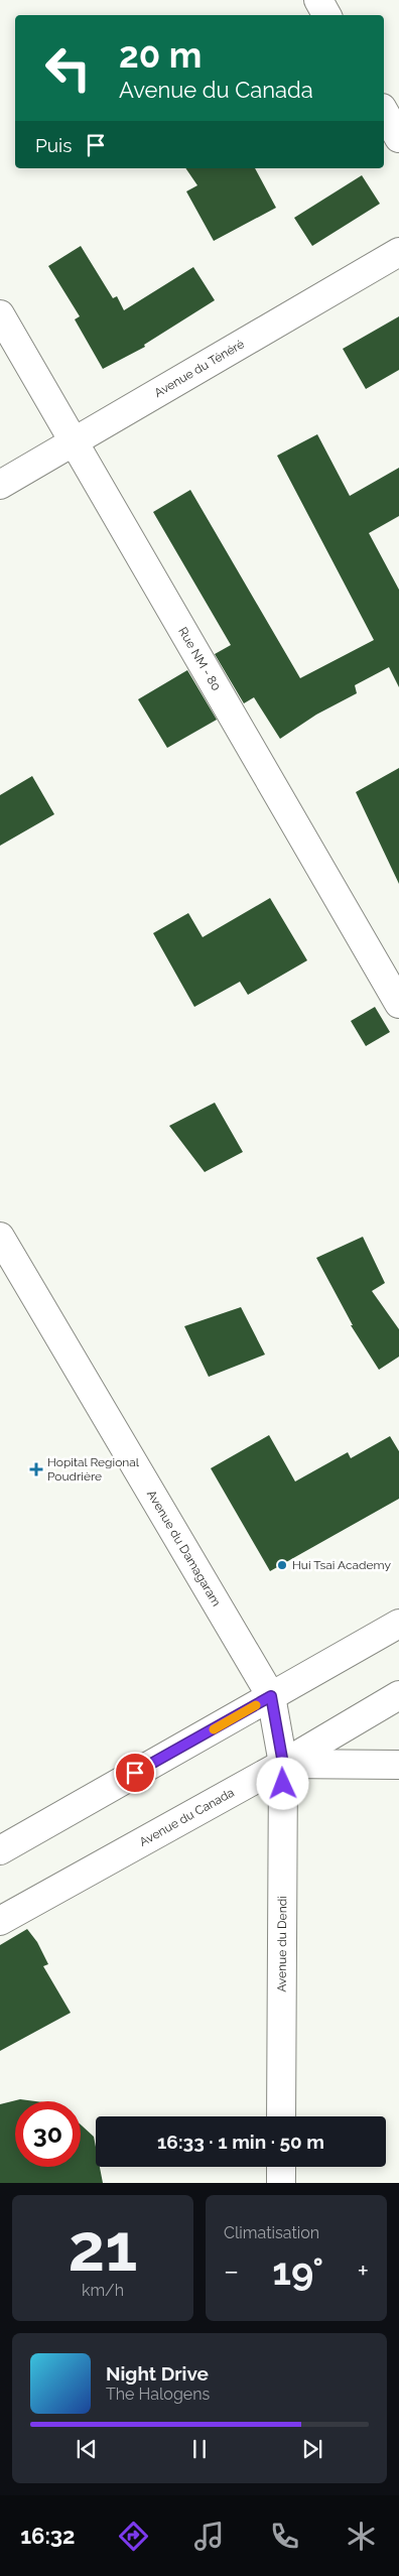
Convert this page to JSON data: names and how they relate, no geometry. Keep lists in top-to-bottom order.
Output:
{
  "streets": {
    "street": [
      "Avenue du Ténéré",
      "Rue NM - 80",
      "Avenue du Damagaram",
      "Avenue du Canada",
      "Avenue du Dendi"
    ]
  },
  "crossings": [
    ["Avenue du Ténéré", "Rue NM - 80"],
    ["Avenue du Damagaram", "Avenue du Canada"],
    ["Avenue du Damagaram", "Avenue du Dendi"],
    ["Avenue du Canada", "Avenue du Dendi"]
  ],
  "places": {
    "health": ["Hopital Regional Poudrière"],
    "other": ["Hui Tsai Academy"]
  },
  "page": {
    "turn": ["20 m", "Avenue du Canada"],
    "then": "Puis",
    "limit": "30",
    "trip": "16:33 · 1 min · 50 m",
    "tile": [
      ["21", "km/h"],
      "Climatisation"
    ],
    "heat": ["−", "19°", "+"],
    "song": ["Night Drive", "The Halogens"],
    "tabs": "16:32"
  }
}
